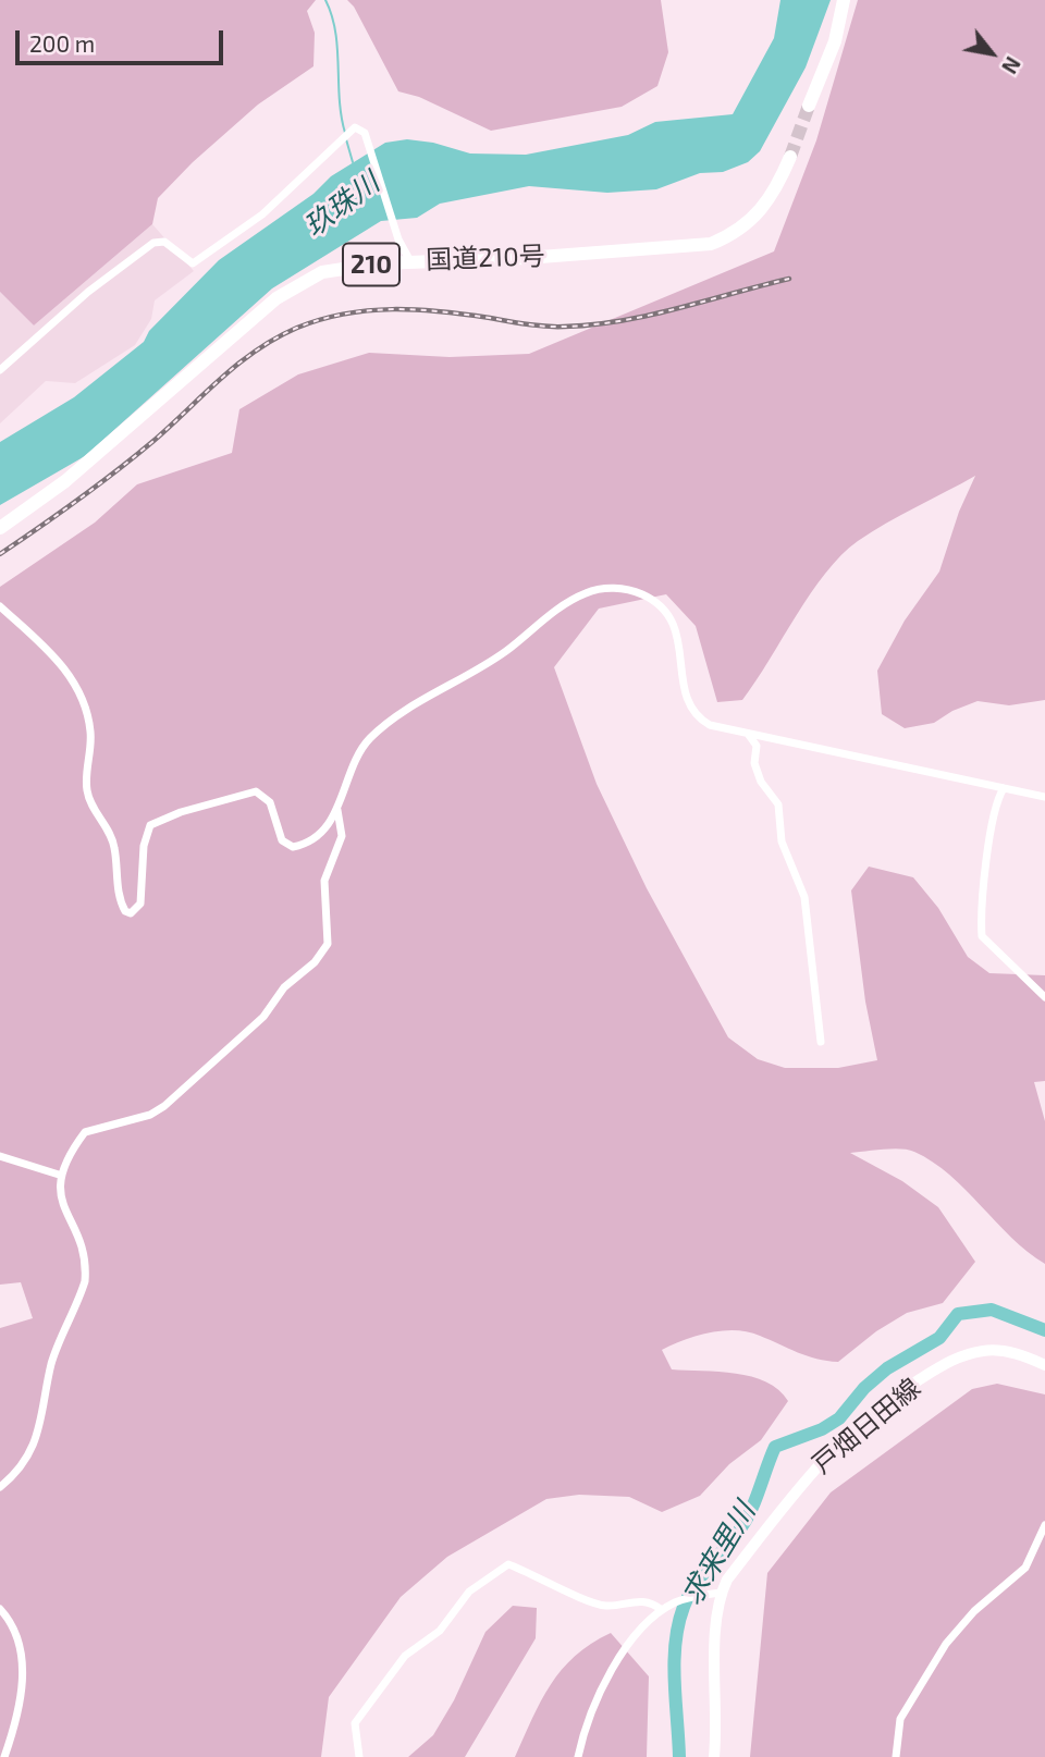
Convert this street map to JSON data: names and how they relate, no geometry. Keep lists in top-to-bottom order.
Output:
{
  "streets": {
    "highway": ["国道210号", "210"],
    "main road": ["戸畑日田線"]
  },
  "water": ["玖珠川", "求来里川"],
  "scale_bar": "200 m",
  "north": "bottom right"
}
